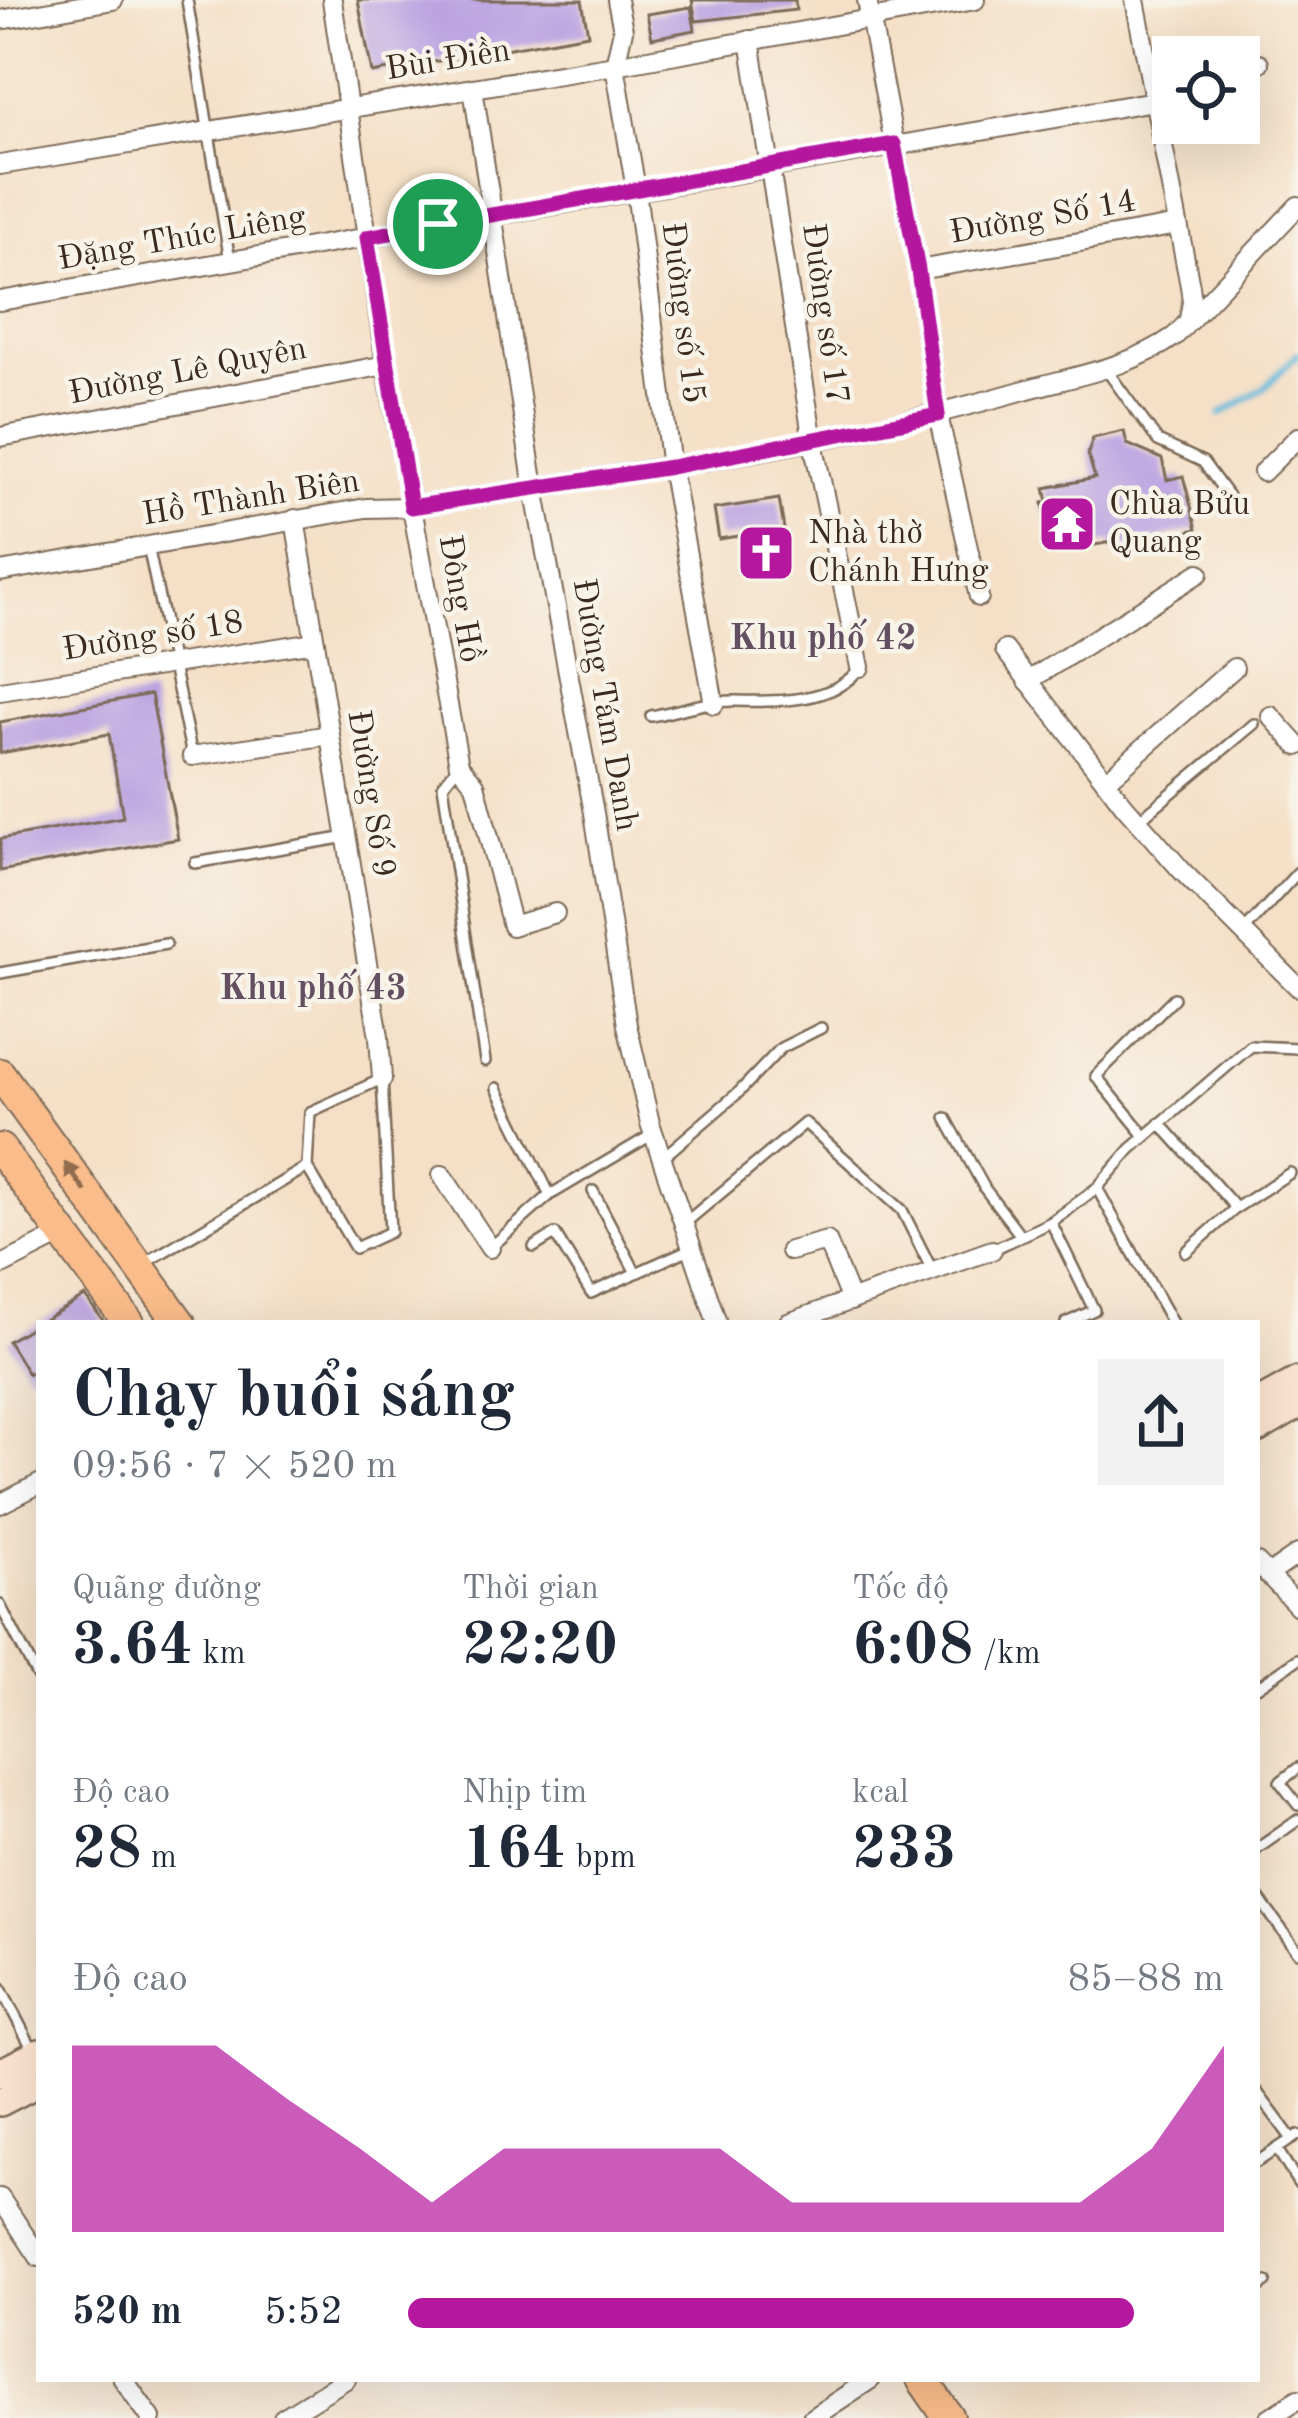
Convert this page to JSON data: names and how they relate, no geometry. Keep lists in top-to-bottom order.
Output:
{
  "streets": {
    "street": [
      "Bùi Điền",
      "Đường Số 14",
      "Đặng Thúc Liêng",
      "Đường số 15",
      "Đường số 17",
      "Đường Lê Quyên",
      "Hồ Thành Biên",
      "Đông Hồ",
      "Đường số 18",
      "Đường Tám Danh",
      "Đường Số 9"
    ]
  },
  "crossings": [
    ["Bùi Điền", "Đường số 15"],
    ["Bùi Điền", "Đường số 17"],
    ["Bùi Điền", "Đông Hồ"],
    ["Bùi Điền", "Đường Tám Danh"],
    ["Đặng Thúc Liêng", "Đường số 15"],
    ["Đặng Thúc Liêng", "Đường số 17"],
    ["Đặng Thúc Liêng", "Đông Hồ"],
    ["Đặng Thúc Liêng", "Đường Tám Danh"],
    ["Đường số 15", "Hồ Thành Biên"],
    ["Đường số 17", "Hồ Thành Biên"],
    ["Đường Lê Quyên", "Đông Hồ"],
    ["Hồ Thành Biên", "Đông Hồ"],
    ["Hồ Thành Biên", "Đường Tám Danh"],
    ["Hồ Thành Biên", "Đường Số 9"],
    ["Đường số 18", "Đường Số 9"]
  ],
  "districts": ["Khu phố 42", "Khu phố 43"],
  "places": {
    "temple": ["Chùa Bửu Quang"],
    "church": ["Nhà thờ Chánh Hưng"]
  },
  "page": {
    "heading": ["Chạy buổi sáng", "09:56 · 7 × 520 m"],
    "stats": [
      ["Quãng đường", "3.64 km"],
      ["Thời gian", "22:20"],
      ["Tốc độ", "6:08 /km"],
      ["Độ cao", "28 m"],
      ["Nhịp tim", "164 bpm"],
      ["kcal", "233"]
    ],
    "chart": ["Độ cao", "85–88 m"],
    "list": [
      {
        "name": "520 m",
        "note": "5:52"
      }
    ]
  }
}
